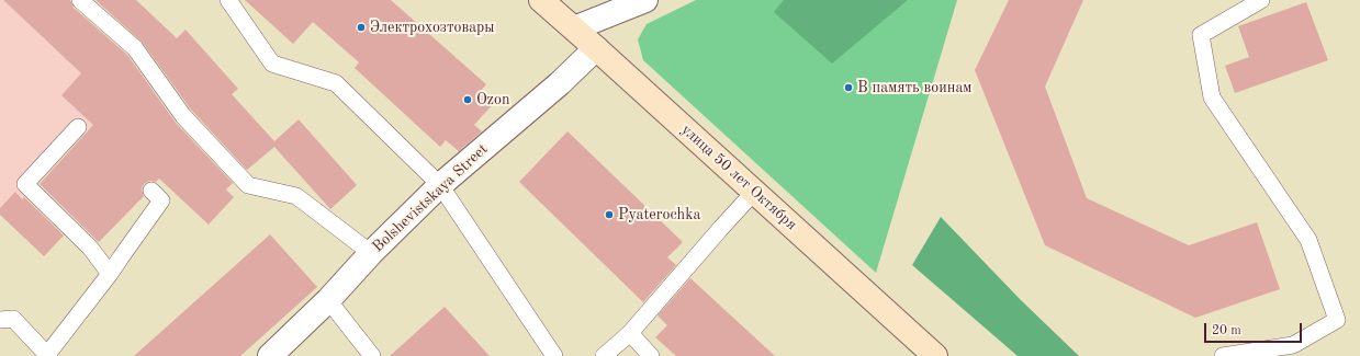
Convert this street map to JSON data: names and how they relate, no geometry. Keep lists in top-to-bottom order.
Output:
{
  "streets": {
    "main road": ["улица 50 лет Октября"],
    "street": ["Bolshevistskaya Street"]
  },
  "crossings": [
    ["улица 50 лет Октября", "Bolshevistskaya Street"]
  ],
  "places": [
    "Электрохозтовары",
    "В память воинам",
    "Ozon",
    "Pyaterochka"
  ],
  "scale_bar": "20 m"
}
